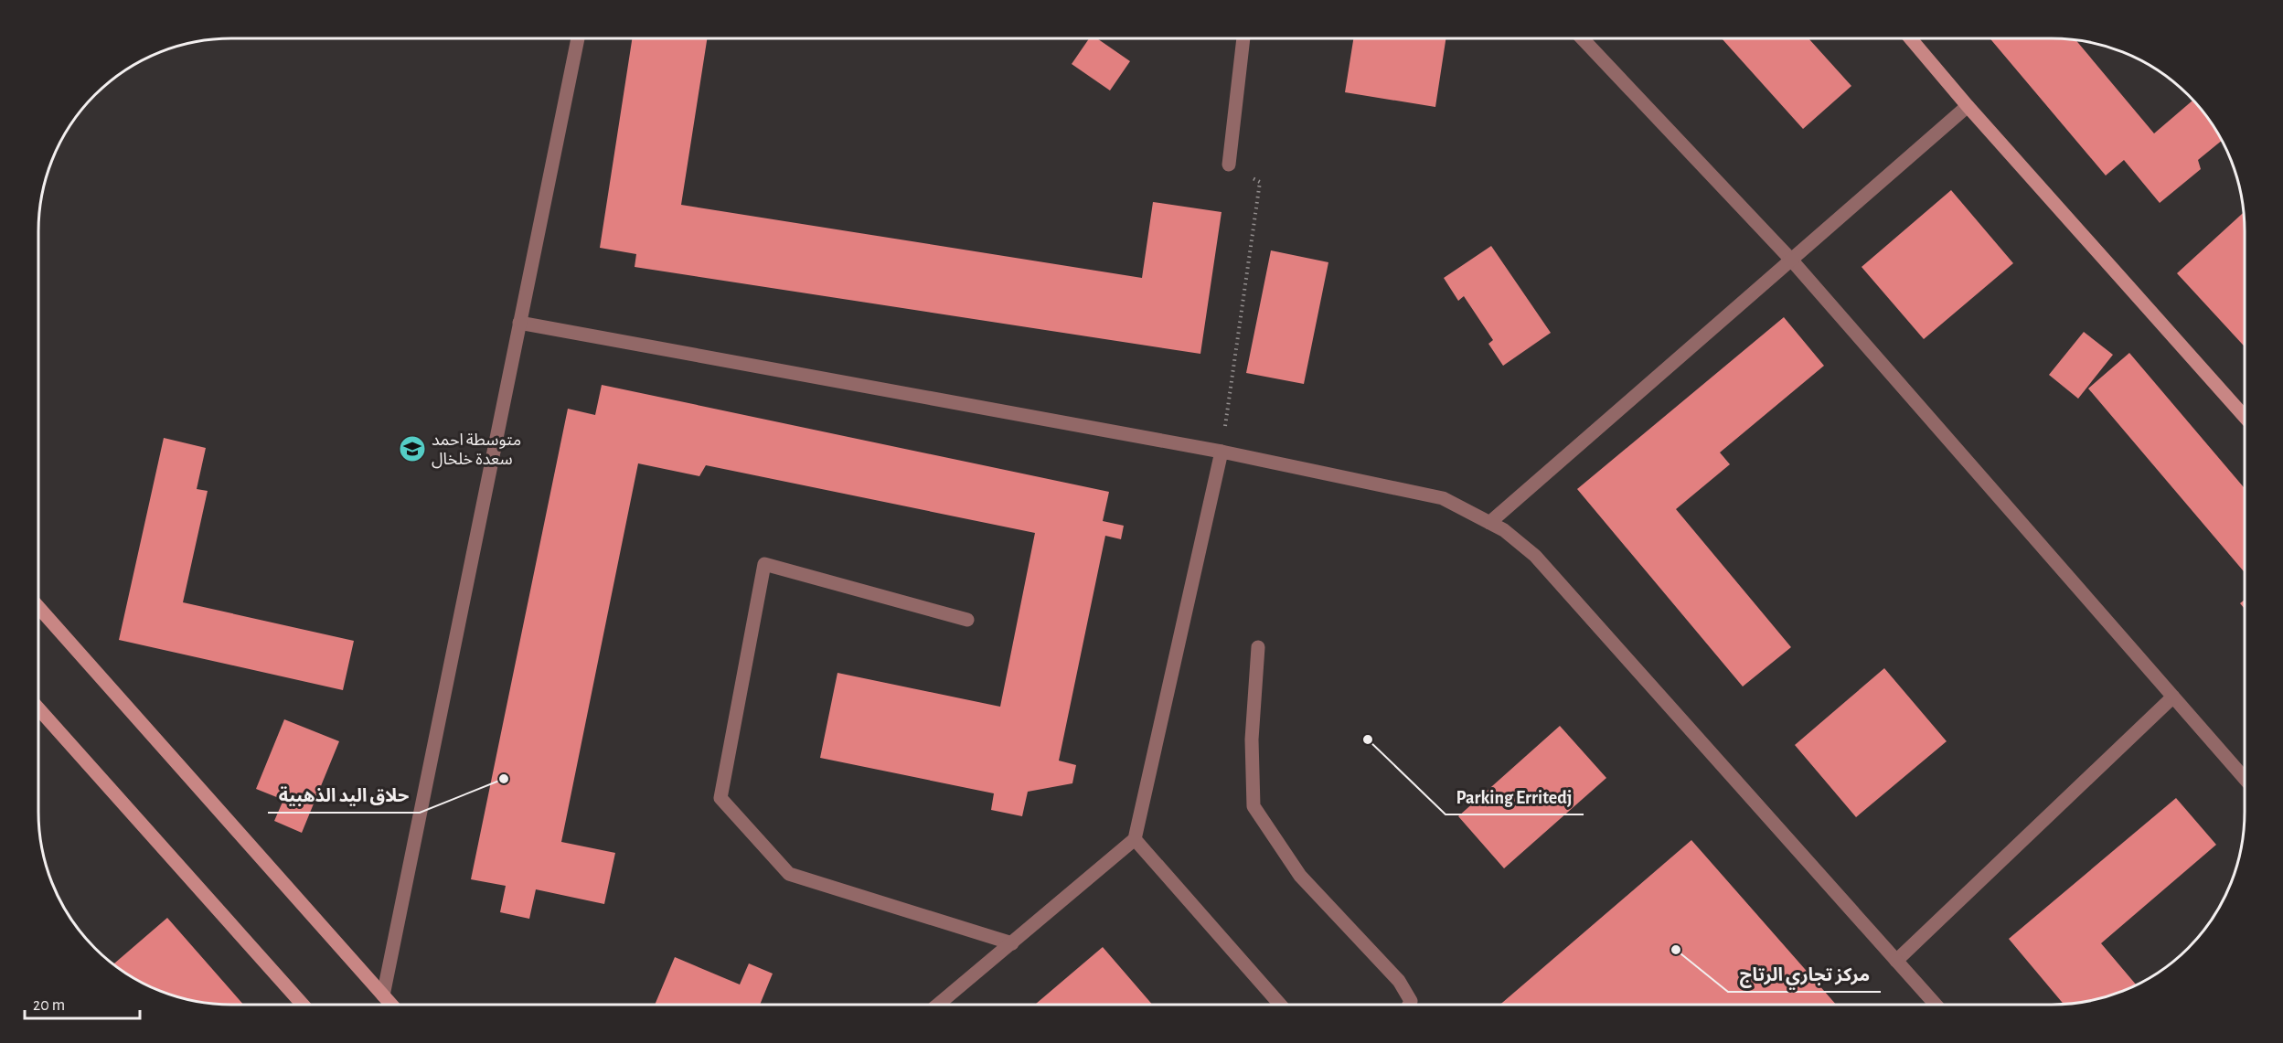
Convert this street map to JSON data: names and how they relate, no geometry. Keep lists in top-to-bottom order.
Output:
{
  "places": {
    "school or university": ["متوسطة احمد سعدة خلخال"],
    "other": ["Parking Erritedj", "حلاق اليد الذهبية", "مركز تجاري الرتاج"]
  },
  "scale_bar": "20 m"
}
